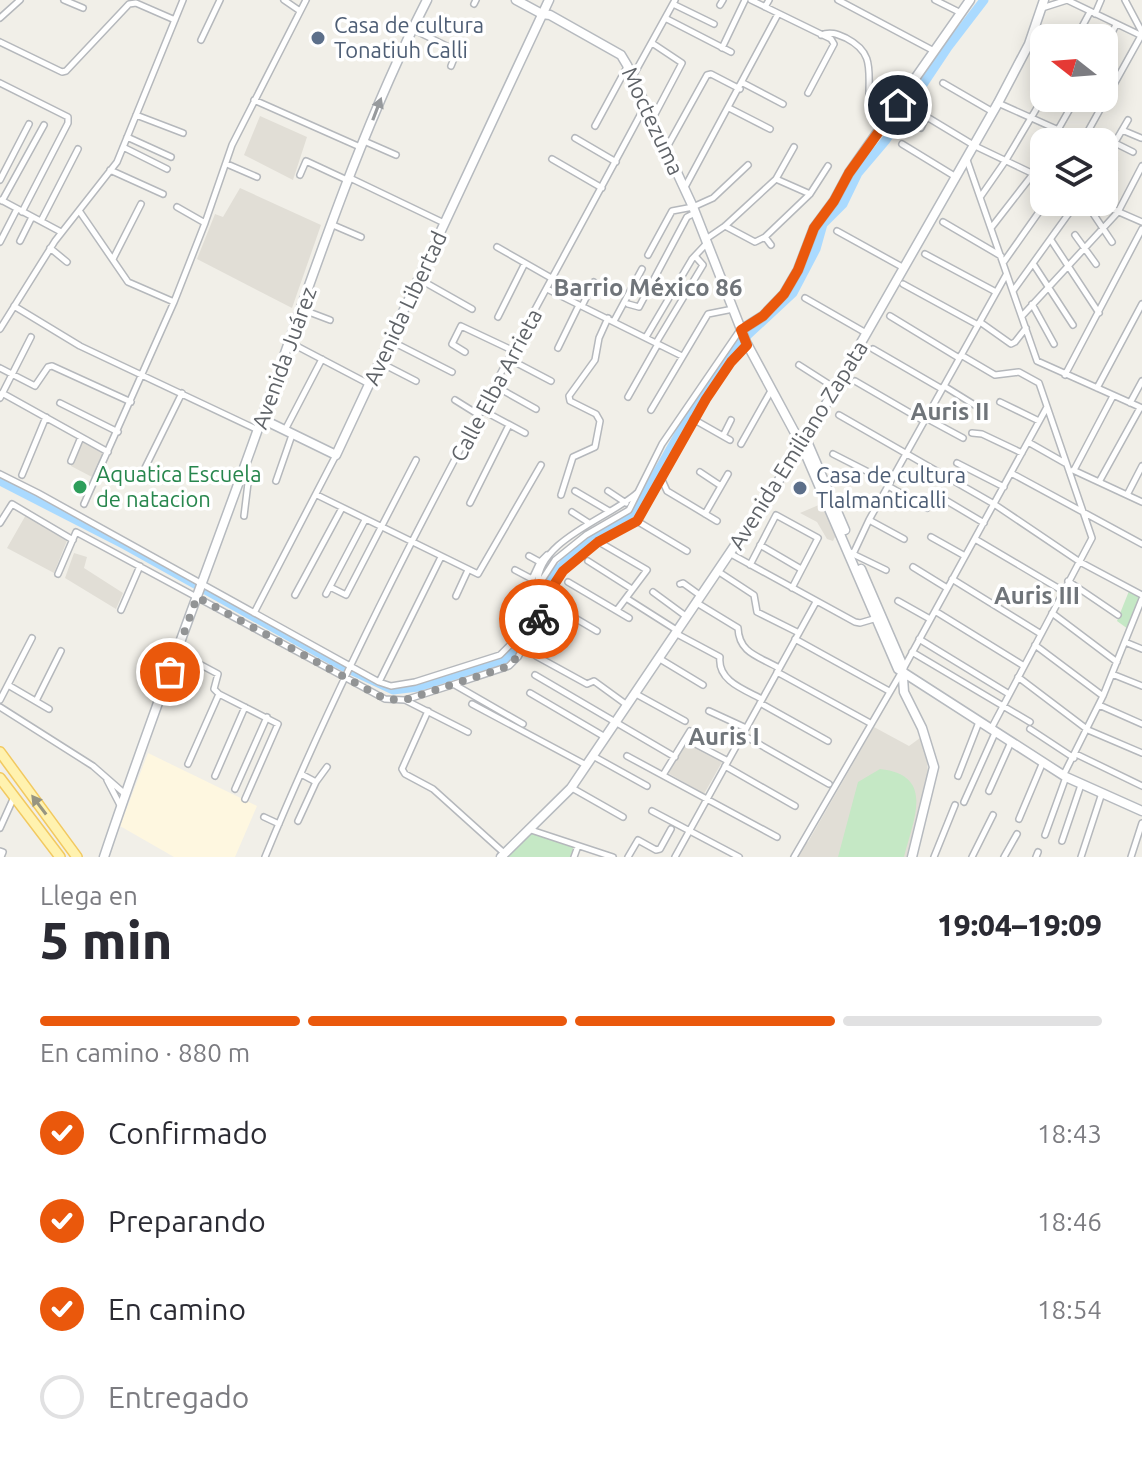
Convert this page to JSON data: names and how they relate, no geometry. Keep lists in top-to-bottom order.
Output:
{
  "streets": {
    "street": [
      "Moctezuma",
      "Avenida Libertad",
      "Avenida Juárez",
      "Calle Elba Arrieta",
      "Avenida Emiliano Zapata"
    ]
  },
  "crossings": [
    ["Moctezuma", "Avenida Libertad"],
    ["Moctezuma", "Calle Elba Arrieta"],
    ["Moctezuma", "Avenida Emiliano Zapata"]
  ],
  "districts": [
    "Barrio México 86",
    "Auris II",
    "Auris III",
    "Auris I"
  ],
  "places": ["Casa de cultura Tonatiuh Calli", "Aquatica Escuela de natacion", "Casa de cultura Tlalmanticalli"],
  "north": "left",
  "page": {
    "heading": ["5 min", "Llega en", "19:04–19:09"],
    "bar": "En camino · 880 m",
    "list": [
      ["Confirmado", "18:43"],
      ["Preparando", "18:46"],
      ["En camino", "18:54"],
      "Entregado"
    ]
  }
}
